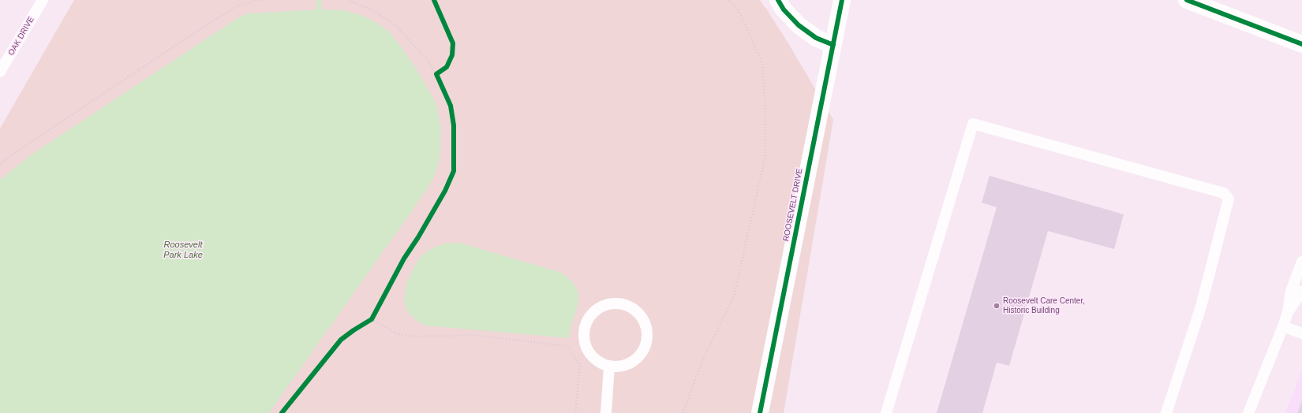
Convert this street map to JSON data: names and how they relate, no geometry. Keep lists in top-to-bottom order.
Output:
{
  "streets": {
    "street": ["ROOSEVELT DRIVE"],
    "lane": ["OAK DRIVE"]
  },
  "water": ["Roosevelt Park Lake"],
  "places": ["Roosevelt Care Center, Historic Building"]
}
